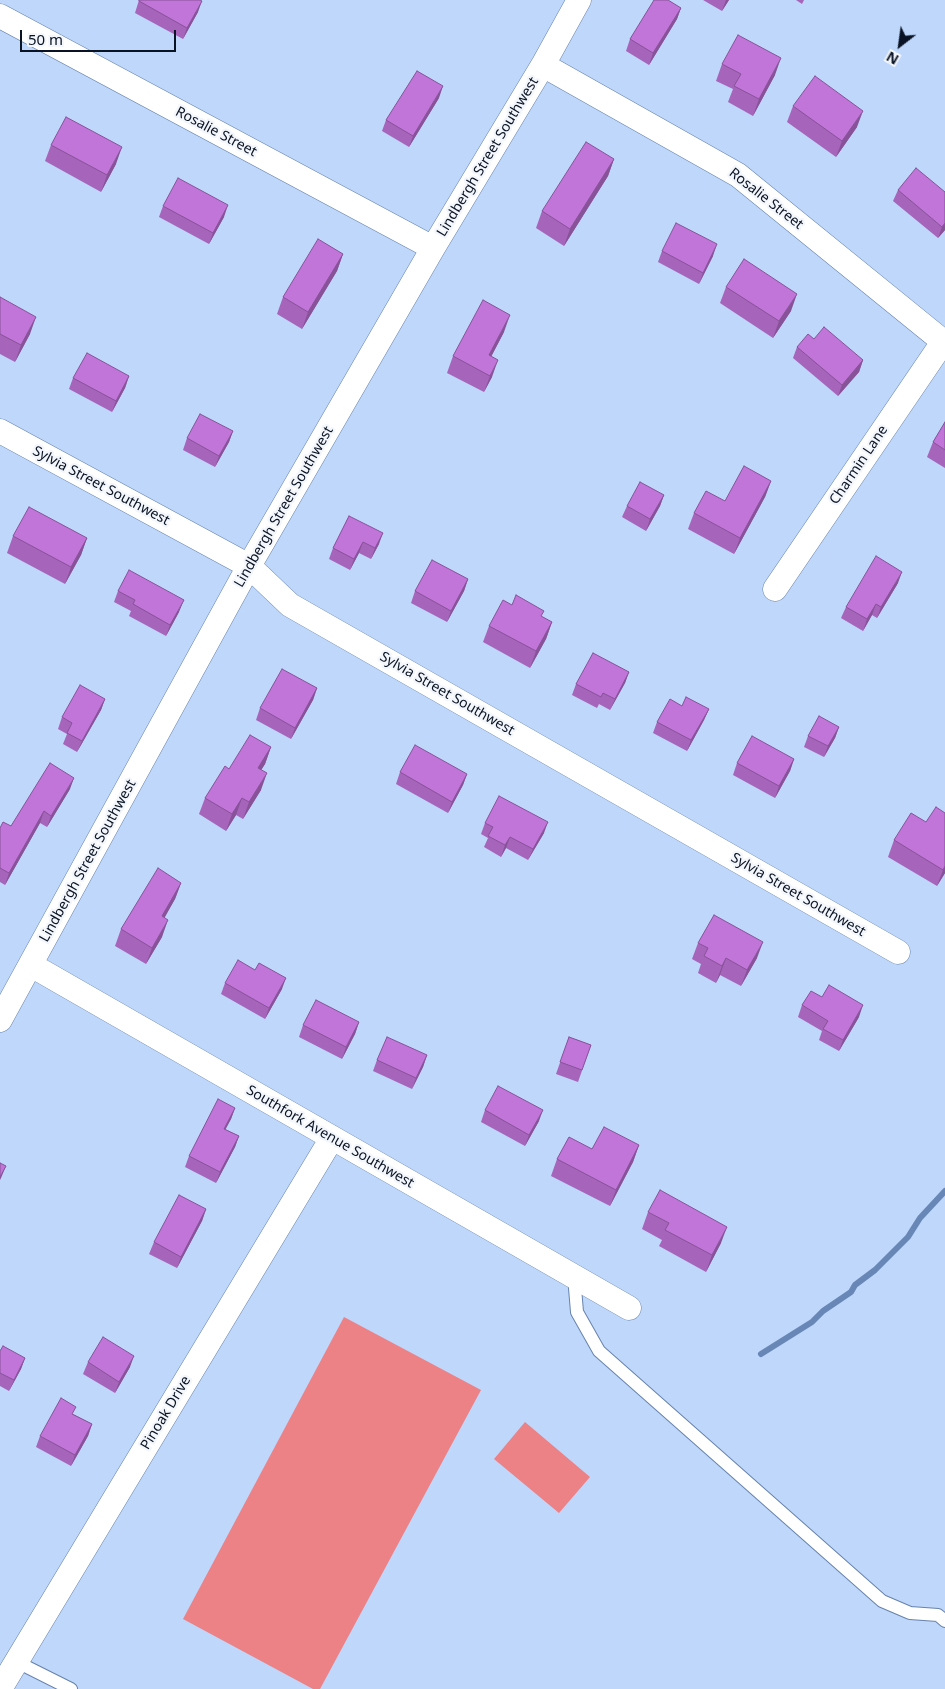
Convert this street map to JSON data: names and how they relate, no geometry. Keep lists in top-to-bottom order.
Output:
{
  "streets": {
    "street": [
      "Rosalie Street",
      "Lindbergh Street Southwest",
      "Charmin Lane",
      "Sylvia Street Southwest",
      "Southfork Avenue Southwest",
      "Pinoak Drive"
    ]
  },
  "crossings": [
    ["Rosalie Street", "Lindbergh Street Southwest"],
    ["Rosalie Street", "Charmin Lane"],
    ["Lindbergh Street Southwest", "Sylvia Street Southwest"],
    ["Lindbergh Street Southwest", "Southfork Avenue Southwest"],
    ["Southfork Avenue Southwest", "Pinoak Drive"]
  ],
  "scale_bar": "50 m",
  "north": "bottom left"
}
